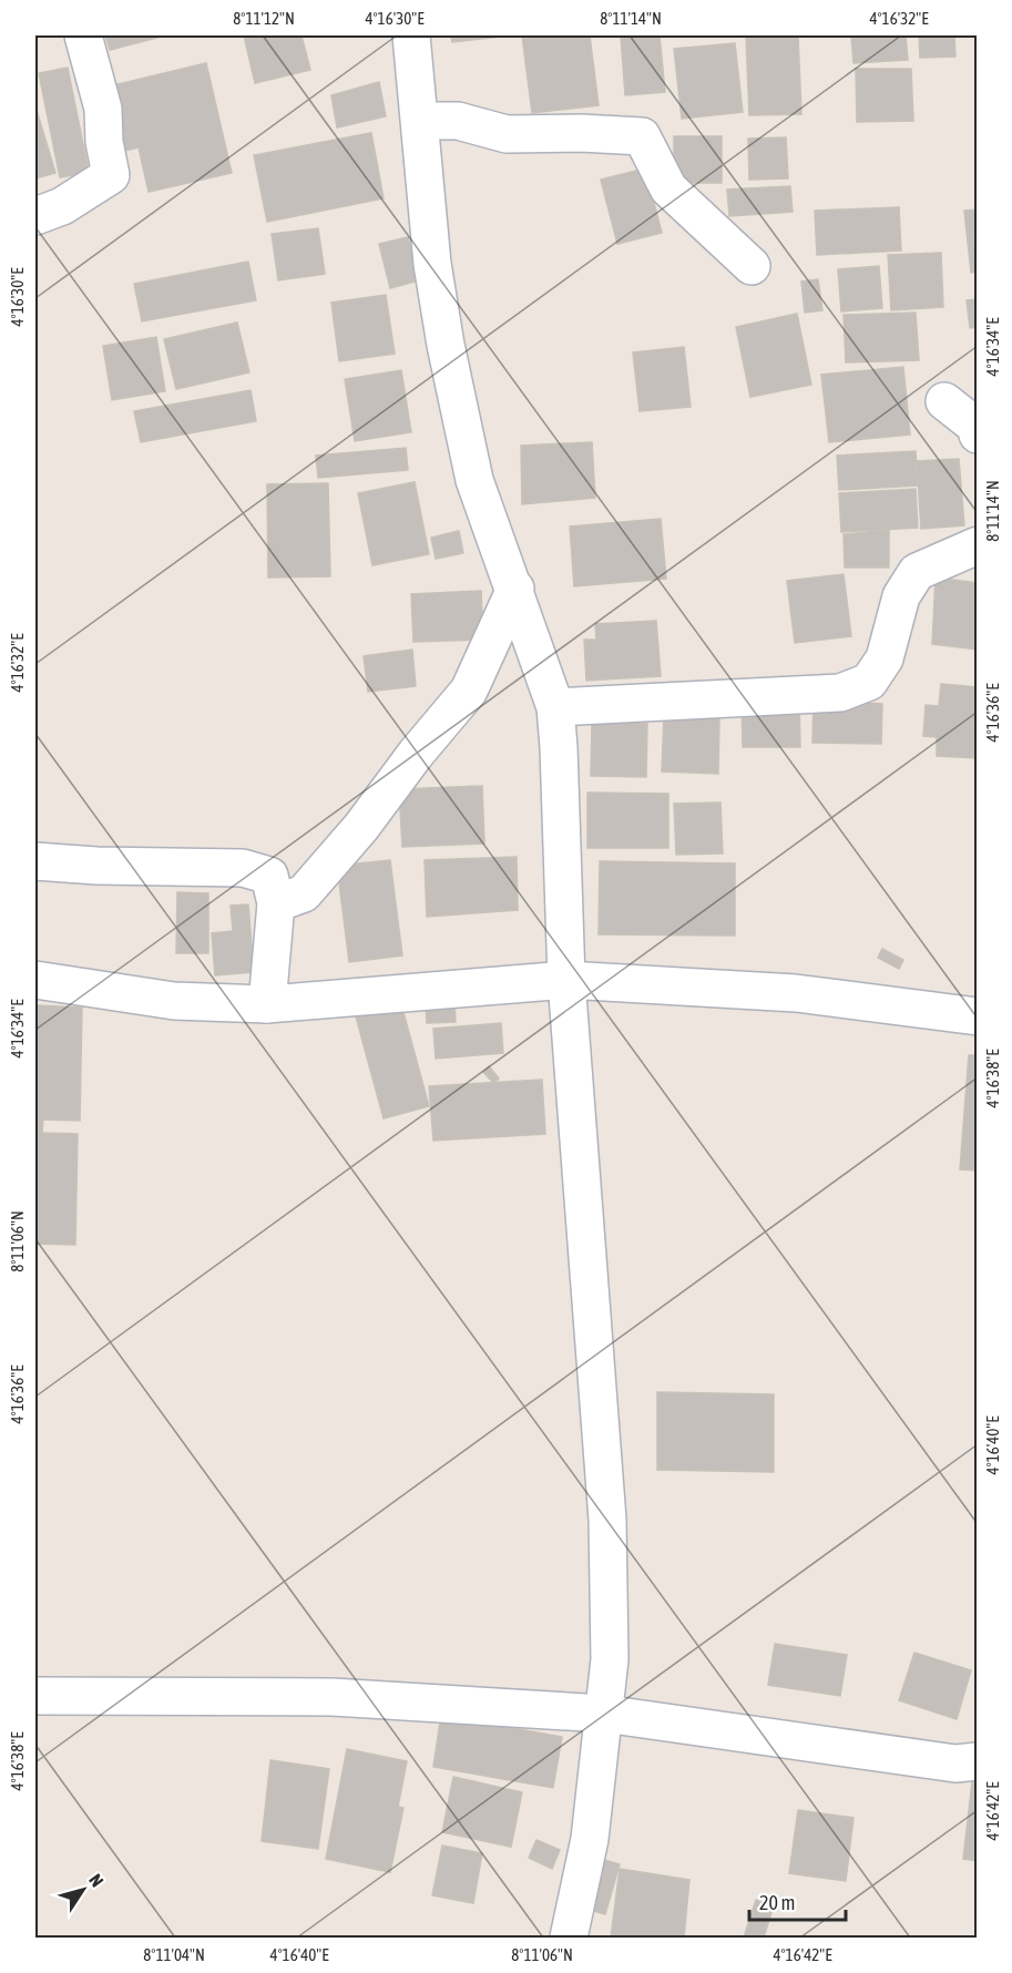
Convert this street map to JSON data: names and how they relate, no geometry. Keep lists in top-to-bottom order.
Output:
{
  "scale_bar": "20 m",
  "north": "top right",
  "coordinates": [
    "8°11'12\"N",
    "4°16'30\"E",
    "8°11'14\"N",
    "4°16'32\"E",
    "4°16'34\"E",
    "4°16'36\"E",
    "4°16'38\"E",
    "8°11'06\"N",
    "4°16'40\"E",
    "4°16'42\"E",
    "8°11'04\"N"
  ]
}
